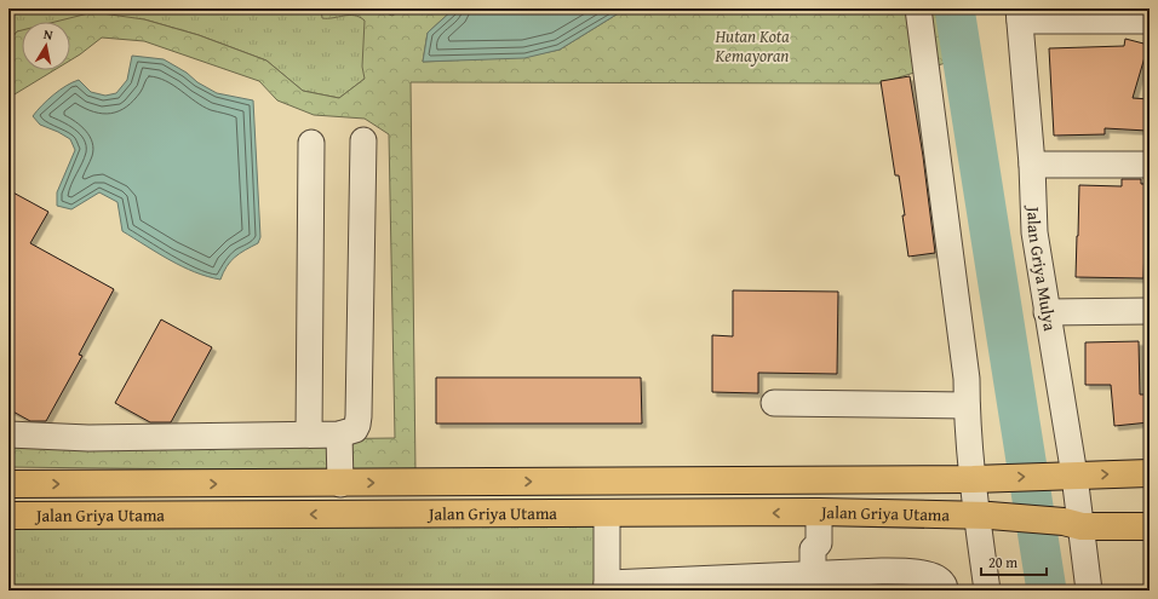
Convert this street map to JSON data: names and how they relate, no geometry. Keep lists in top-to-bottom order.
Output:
{
  "streets": {
    "main road": ["Jalan Griya Utama"],
    "street": ["Jalan Griya Mulya"]
  },
  "crossings": [
    ["Jalan Griya Mulya", "Jalan Griya Utama"]
  ],
  "parks": ["Hutan Kota Kemayoran"],
  "scale_bar": "20 m",
  "north": "top"
}
